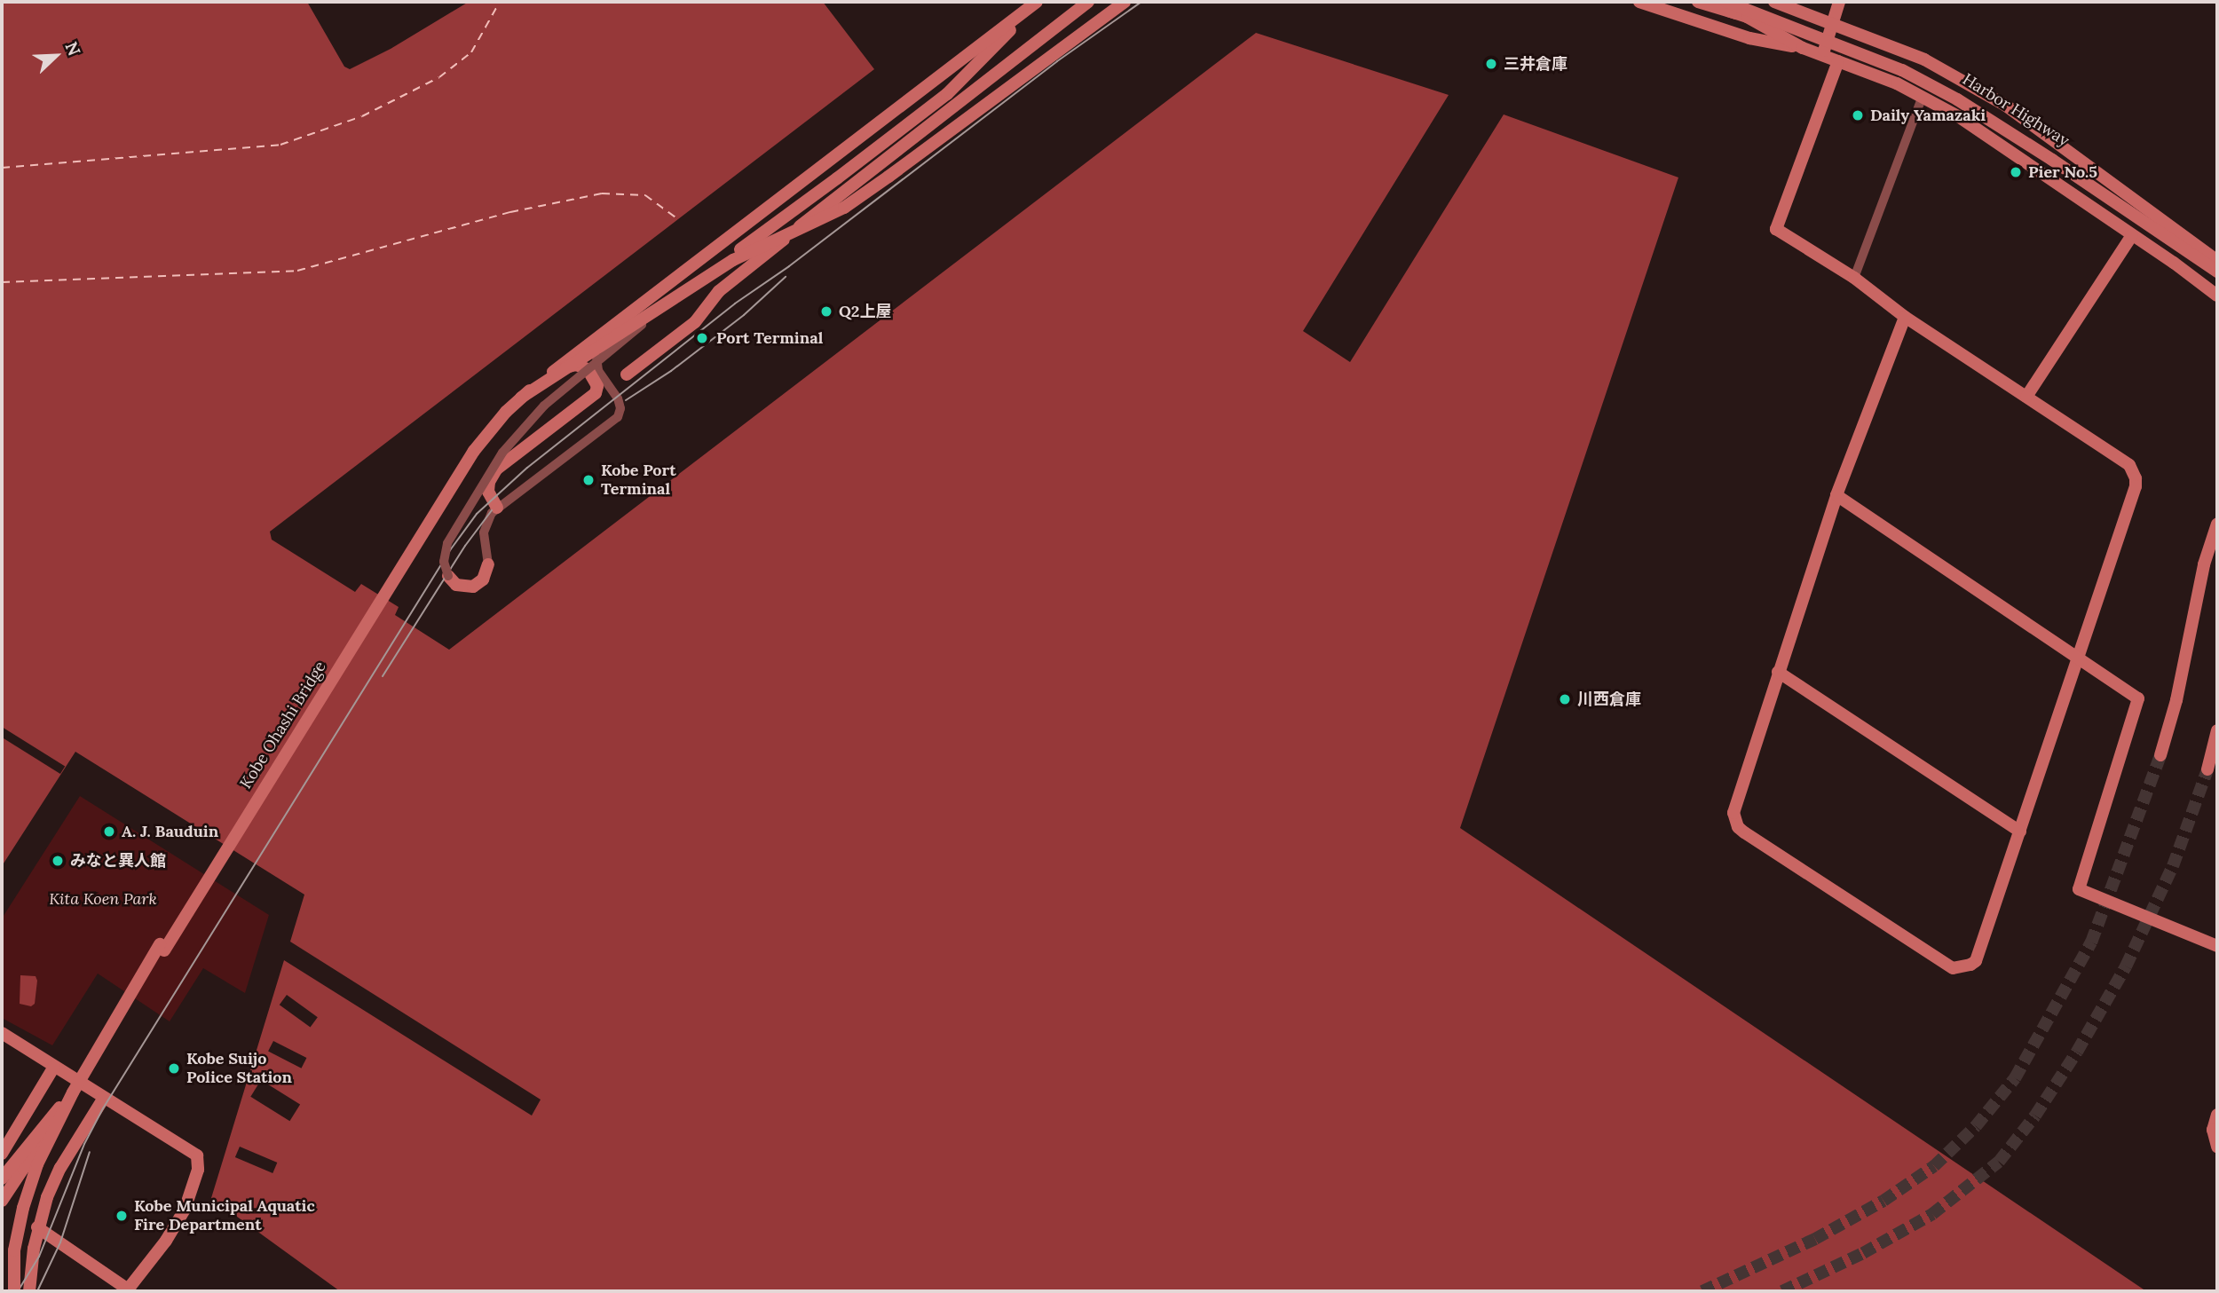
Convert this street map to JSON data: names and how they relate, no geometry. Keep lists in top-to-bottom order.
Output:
{
  "streets": {
    "street": ["Harbor Highway", "Kobe Ohashi Bridge"]
  },
  "parks": ["Kita Koen Park"],
  "places": [
    "三井倉庫",
    "Daily Yamazaki",
    "Pier No.5",
    "Q2上屋",
    "Port Terminal",
    "Kobe Port Terminal",
    "川西倉庫",
    "A. J. Bauduin",
    "みなと異人館",
    "Kobe Suijo Police Station",
    "Kobe Municipal Aquatic Fire Department"
  ],
  "north": "top right"
}
